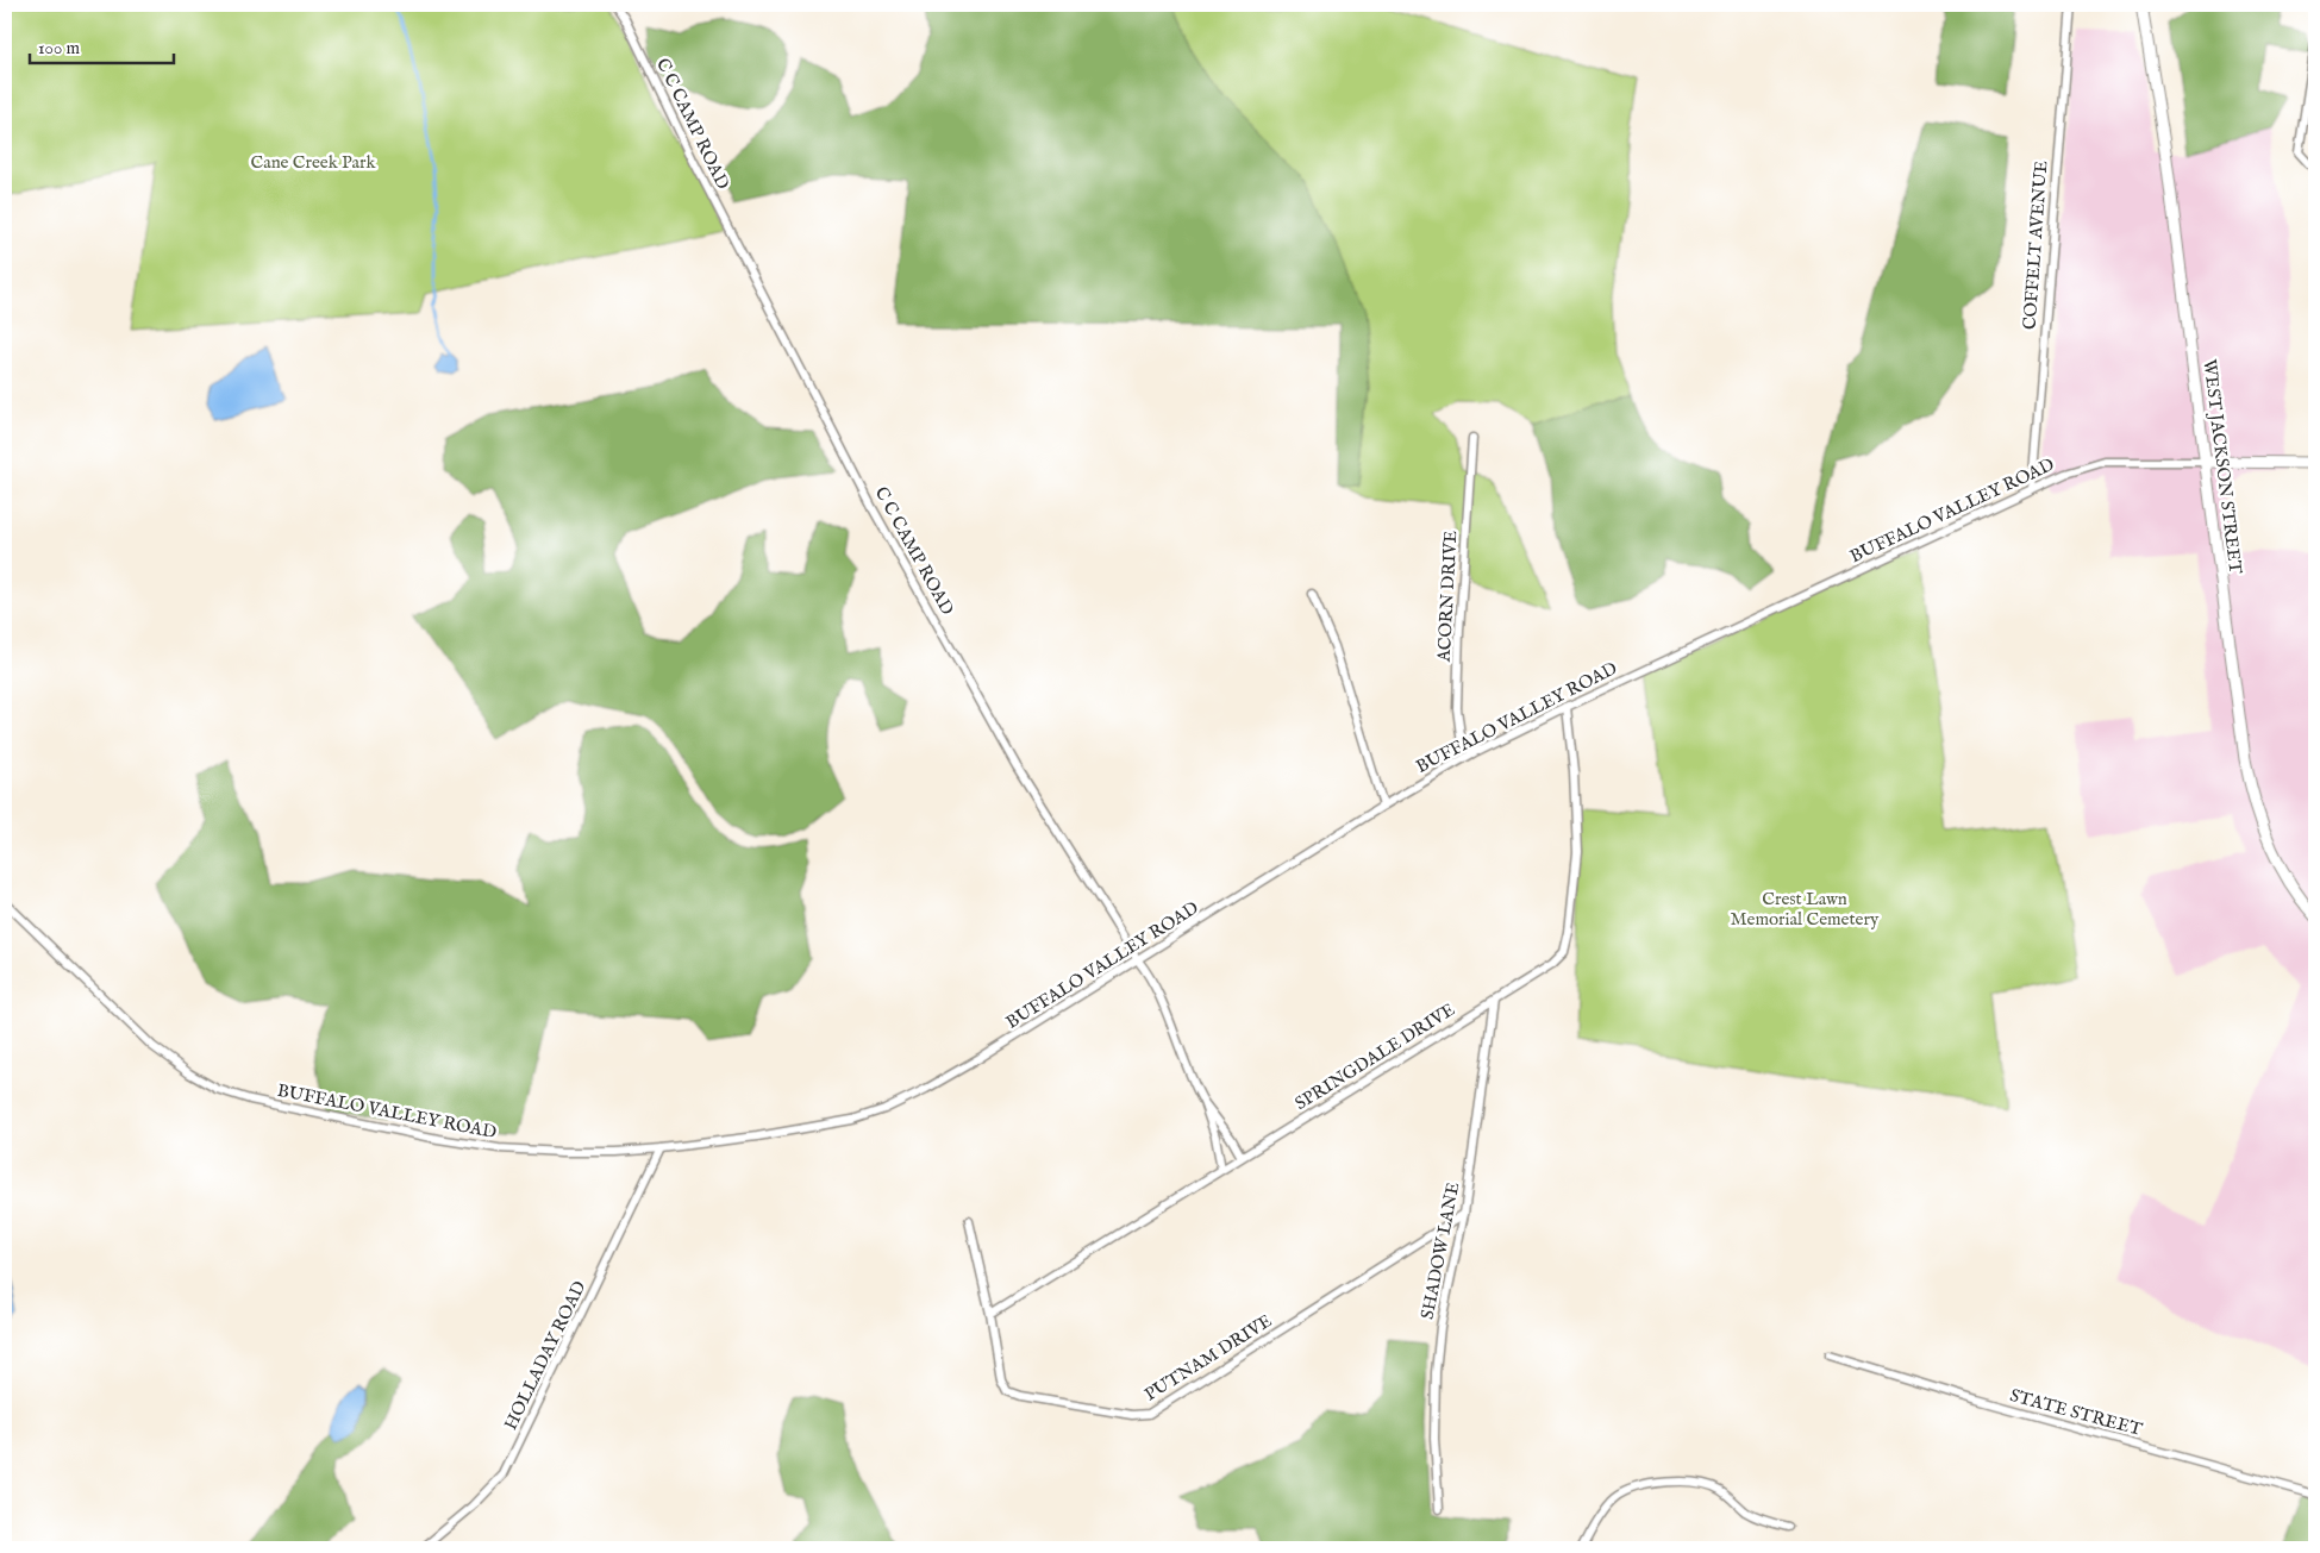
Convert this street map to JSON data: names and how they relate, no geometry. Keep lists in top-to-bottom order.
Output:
{
  "streets": {
    "street": [
      "C C CAMP ROAD",
      "COFFELT AVENUE",
      "WEST JACKSON STREET",
      "BUFFALO VALLEY ROAD",
      "ACORN DRIVE",
      "SPRINGDALE DRIVE",
      "SHADOW LANE",
      "HOLLADAY ROAD",
      "PUTNAM DRIVE",
      "STATE STREET"
    ]
  },
  "crossings": [
    ["C C CAMP ROAD", "BUFFALO VALLEY ROAD"],
    ["COFFELT AVENUE", "BUFFALO VALLEY ROAD"],
    ["WEST JACKSON STREET", "BUFFALO VALLEY ROAD"],
    ["BUFFALO VALLEY ROAD", "ACORN DRIVE"],
    ["BUFFALO VALLEY ROAD", "SPRINGDALE DRIVE"],
    ["BUFFALO VALLEY ROAD", "HOLLADAY ROAD"],
    ["SPRINGDALE DRIVE", "SHADOW LANE"],
    ["SPRINGDALE DRIVE", "PUTNAM DRIVE"],
    ["SHADOW LANE", "PUTNAM DRIVE"]
  ],
  "parks": ["Cane Creek Park", "Crest Lawn Memorial Cemetery"],
  "scale_bar": "100 m"
}
